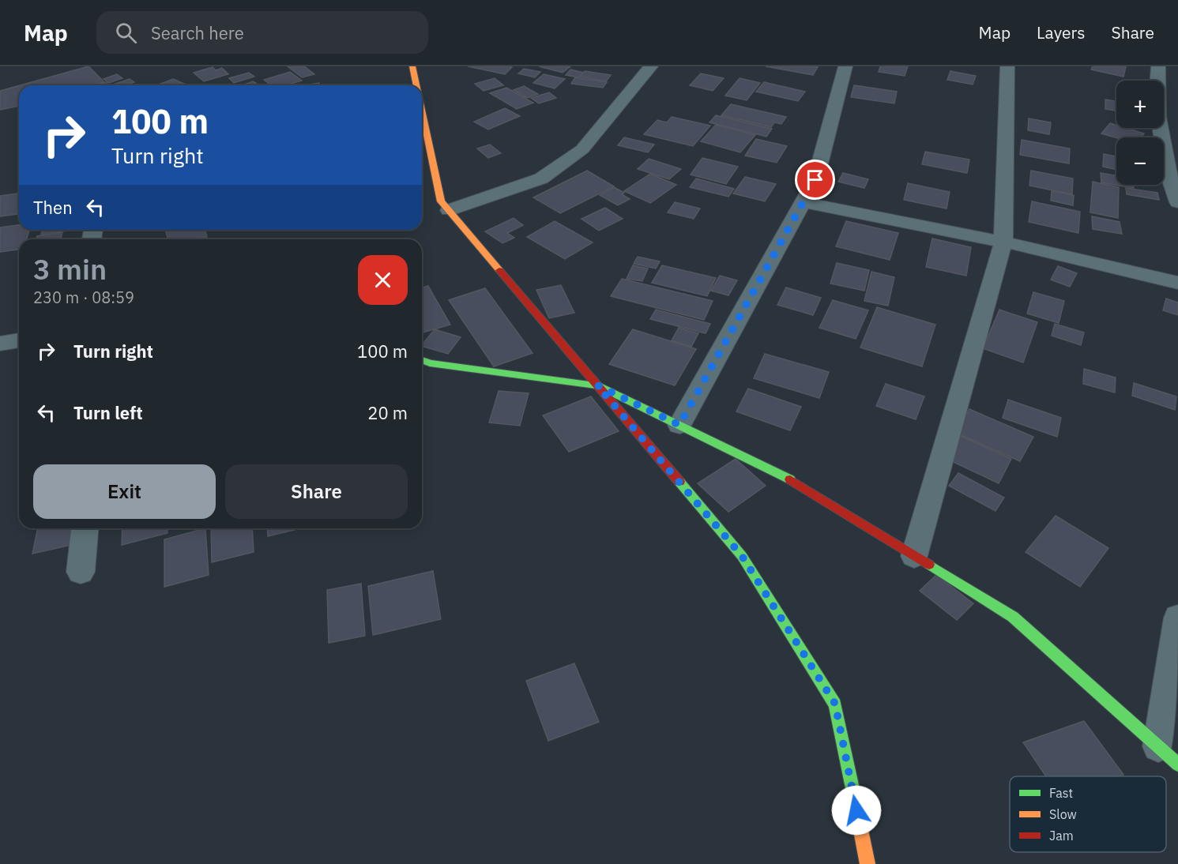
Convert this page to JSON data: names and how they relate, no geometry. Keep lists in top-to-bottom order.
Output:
{
  "legend": ["Fast", "Slow", "Jam"],
  "page": {
    "header": "Map",
    "search": "Search here",
    "nav": ["Map", "Layers", "Share"],
    "map_buttons": ["+", "−"],
    "turn": ["100 m", "Turn right"],
    "then": "Then",
    "heading": ["3 min", "230 m · 08:59"],
    "list": [
      {
        "name": "Turn right",
        "value": "100 m"
      },
      {
        "name": "Turn left",
        "value": "20 m"
      }
    ],
    "buttons": ["Exit", "Share"]
  }
}
